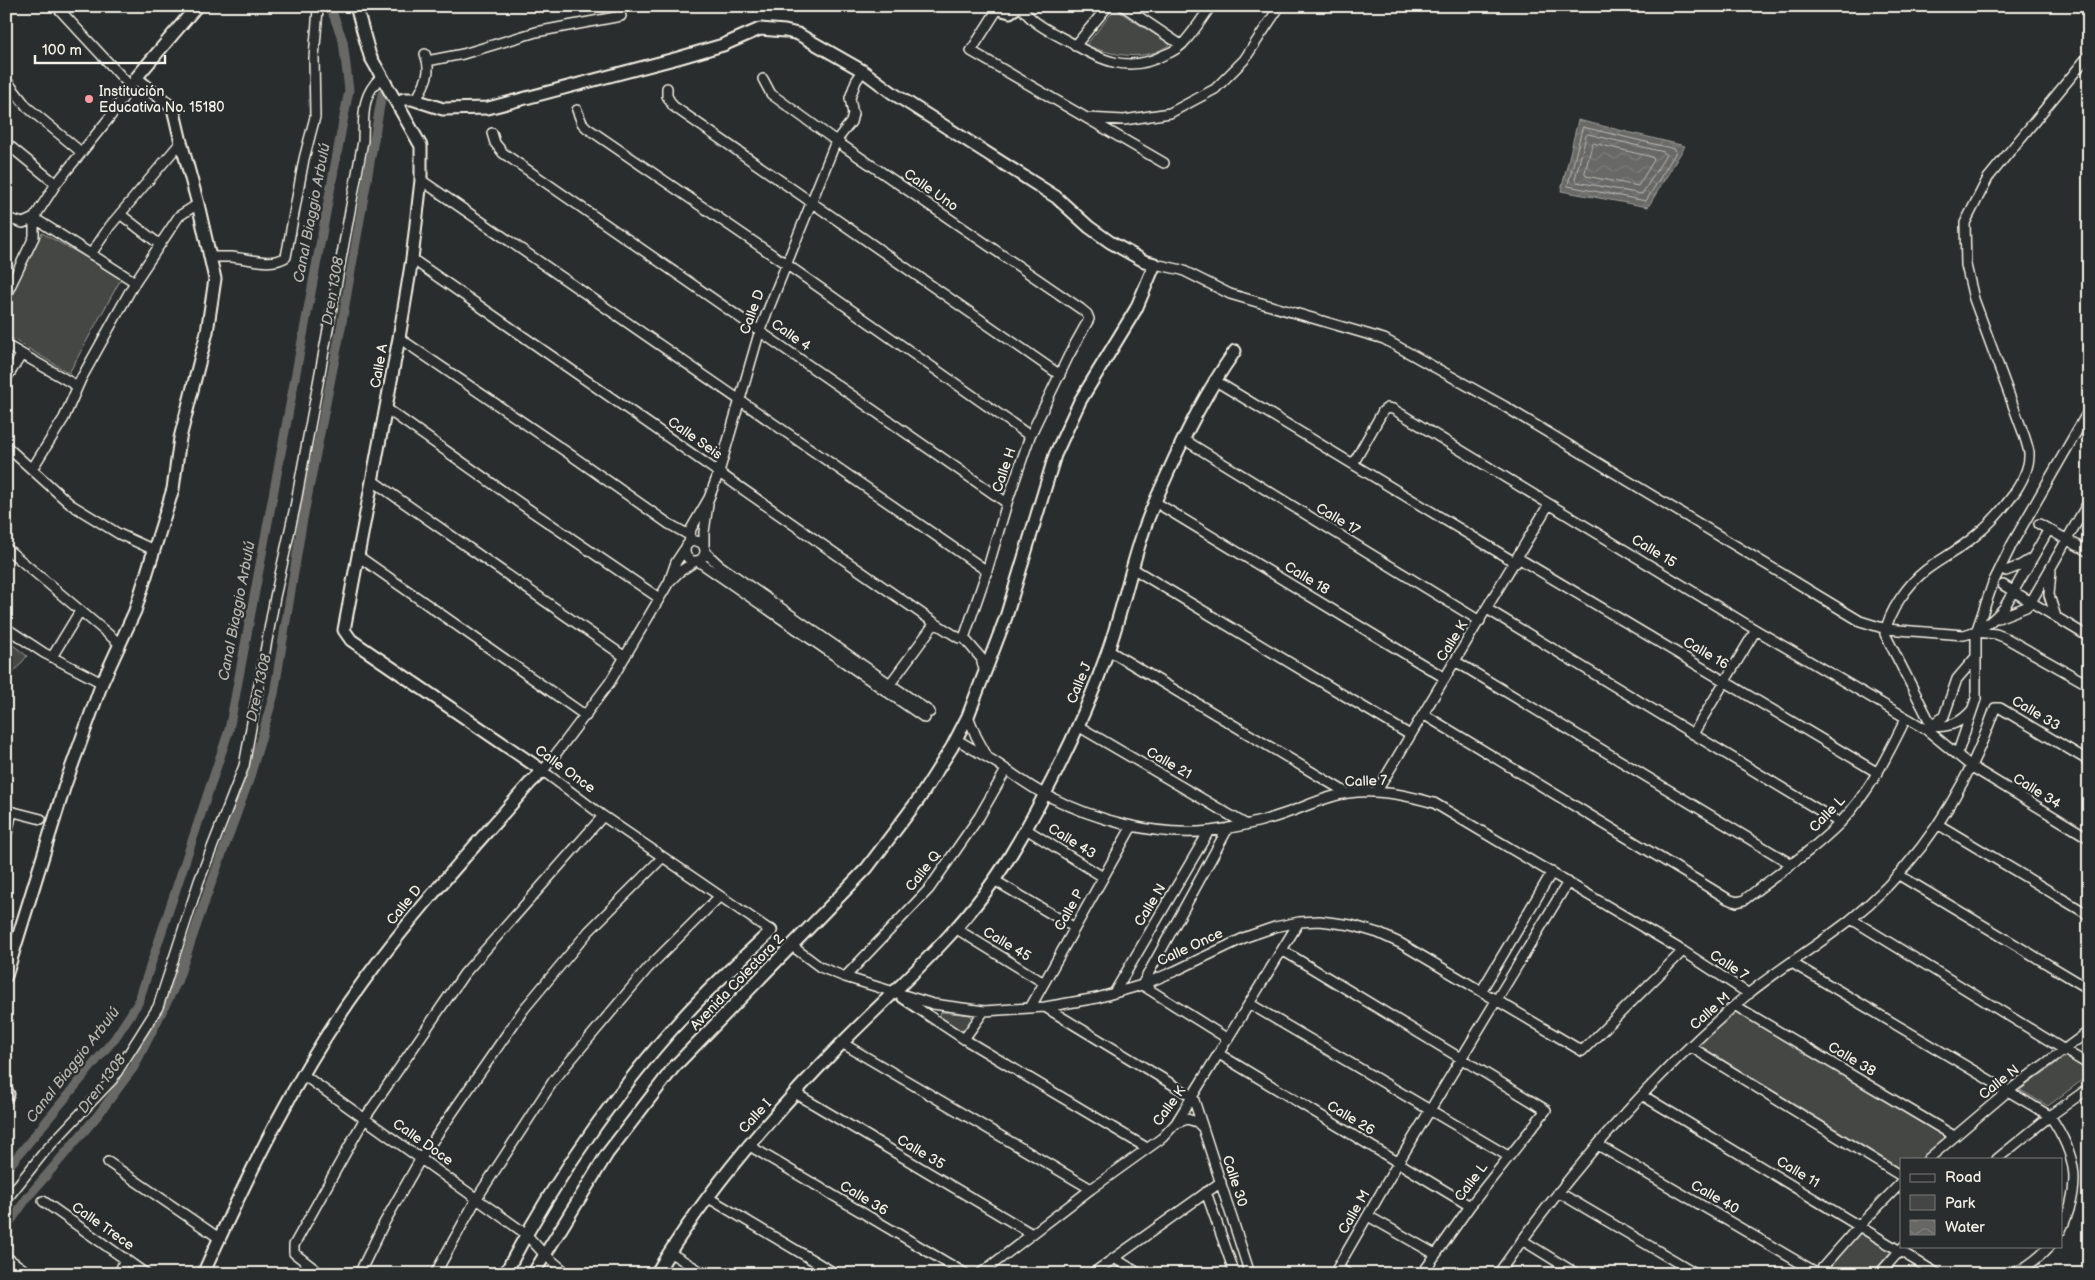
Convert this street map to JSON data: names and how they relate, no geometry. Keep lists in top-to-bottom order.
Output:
{
  "streets": {
    "street": [
      "Calle Uno",
      "Calle D",
      "Calle 4",
      "Calle A",
      "Calle Seis",
      "Calle H",
      "Calle 17",
      "Calle 15",
      "Calle 18",
      "Calle K",
      "Calle 16",
      "Calle J",
      "Calle 33",
      "Calle 21",
      "Calle Once",
      "Calle 7",
      "Calle 34",
      "Calle L",
      "Calle 43",
      "Calle Q",
      "Calle N",
      "Calle P",
      "Calle 45",
      "Avenida Colectora 2",
      "Calle M",
      "Calle 38",
      "Calle I",
      "Calle 26",
      "Calle Doce",
      "Calle 35",
      "Calle 11",
      "Calle 30",
      "Calle 40",
      "Calle 36",
      "Calle Trece"
    ]
  },
  "crossings": [
    ["Calle Uno", "Calle D"],
    ["Calle Uno", "Calle H"],
    ["Calle D", "Calle 4"],
    ["Calle D", "Calle Seis"],
    ["Calle D", "Calle Once"],
    ["Calle D", "Calle Doce"],
    ["Calle 4", "Calle H"],
    ["Calle A", "Calle Seis"],
    ["Calle A", "Calle Once"],
    ["Calle Seis", "Calle H"],
    ["Calle 17", "Calle K"],
    ["Calle 17", "Calle J"],
    ["Calle 15", "Calle K"],
    ["Calle 15", "Calle 16"],
    ["Calle 15", "Calle 34"],
    ["Calle 15", "Calle L"],
    ["Calle 18", "Calle K"],
    ["Calle 18", "Calle J"],
    ["Calle K", "Calle 16"],
    ["Calle K", "Calle Once"],
    ["Calle K", "Calle 7"],
    ["Calle K", "Calle L"],
    ["Calle K", "Calle 26"],
    ["Calle K", "Calle 35"],
    ["Calle K", "Calle 30"],
    ["Calle 16", "Calle J"],
    ["Calle 16", "Calle L"],
    ["Calle J", "Calle 21"],
    ["Calle J", "Calle Once"],
    ["Calle J", "Calle 7"],
    ["Calle J", "Calle 43"],
    ["Calle J", "Calle 45"],
    ["Calle J", "Calle I"],
    ["Calle 33", "Calle M"],
    ["Calle 21", "Calle 7"],
    ["Calle Once", "Calle 7"],
    ["Calle Once", "Calle Q"],
    ["Calle Once", "Calle N"],
    ["Calle Once", "Calle P"],
    ["Calle Once", "Avenida Colectora 2"],
    ["Calle Once", "Calle M"],
    ["Calle Once", "Calle I"],
    ["Calle 7", "Calle Q"],
    ["Calle 7", "Calle N"],
    ["Calle 7", "Calle P"],
    ["Calle 7", "Avenida Colectora 2"],
    ["Calle 7", "Calle M"],
    ["Calle 34", "Calle M"],
    ["Calle L", "Calle M"],
    ["Calle L", "Calle 26"],
    ["Calle 43", "Calle P"],
    ["Calle N", "Calle 38"],
    ["Calle P", "Calle 45"],
    ["Avenida Colectora 2", "Calle Doce"],
    ["Calle M", "Calle 38"],
    ["Calle M", "Calle 26"],
    ["Calle M", "Calle 11"],
    ["Calle M", "Calle 40"],
    ["Calle I", "Calle 35"],
    ["Calle I", "Calle 36"]
  ],
  "water": ["Canal Biaggio Arbulú", "Dren 1308"],
  "places": ["Institución Educativa No. 15180"],
  "legend": ["Road", "Park", "Water"],
  "scale_bar": "100 m"
}
